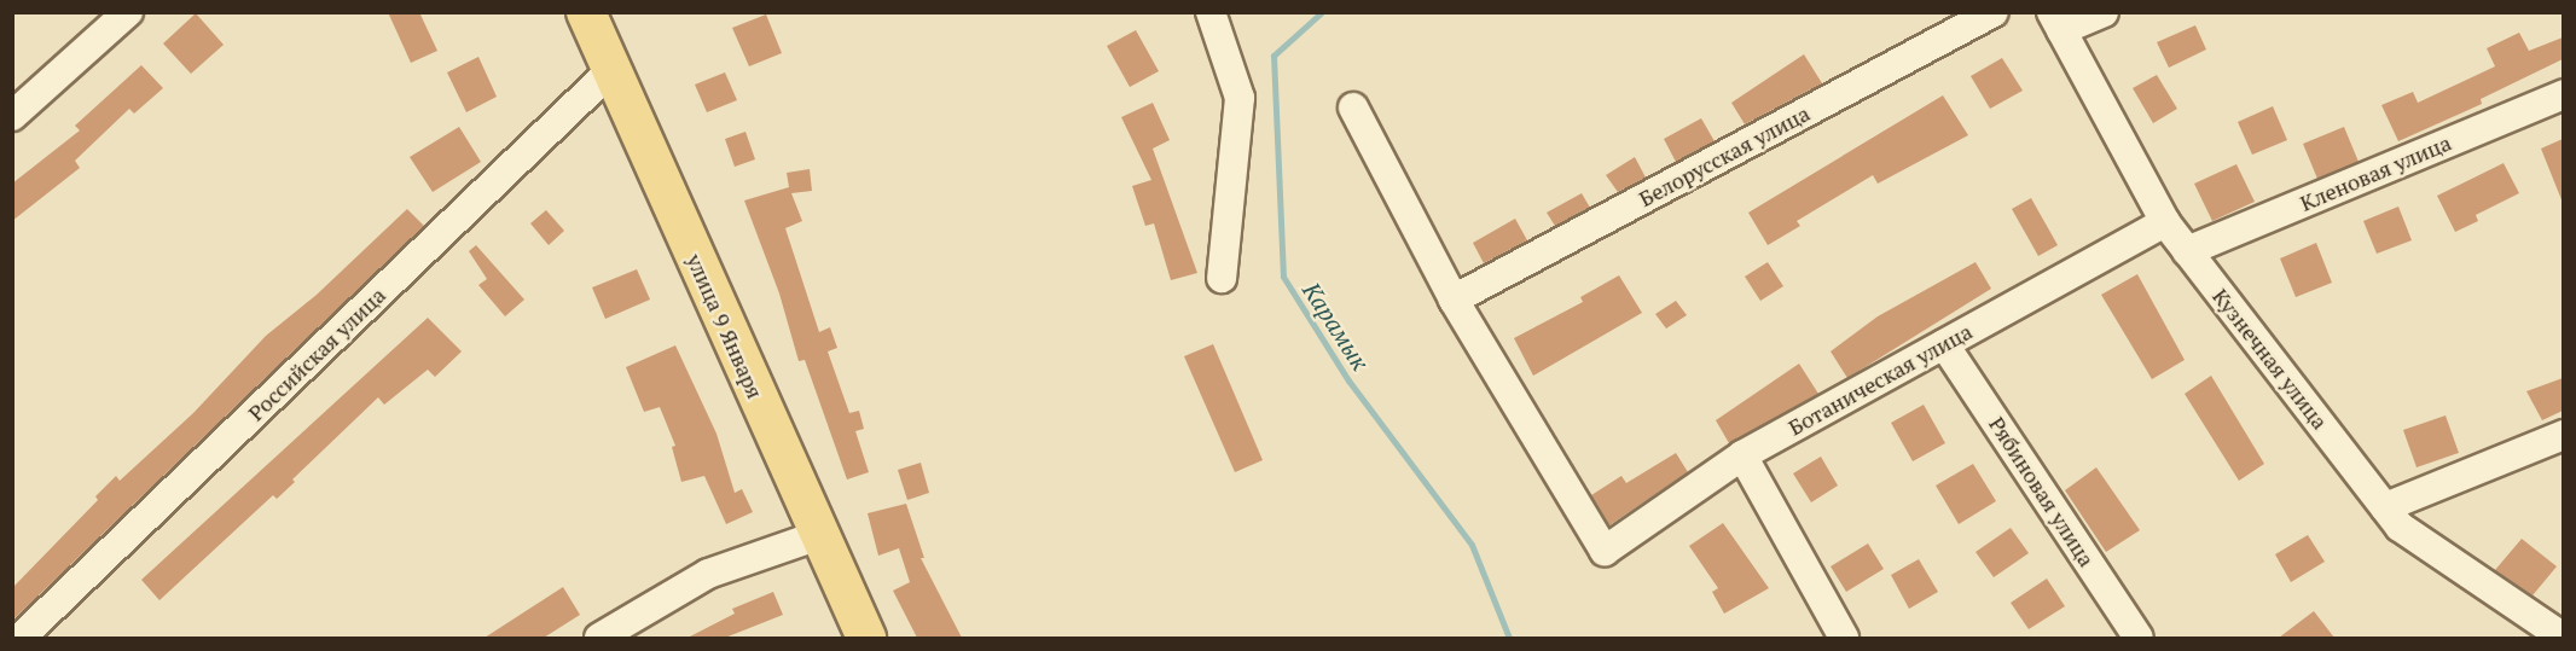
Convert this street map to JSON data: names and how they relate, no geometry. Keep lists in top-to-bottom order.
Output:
{
  "streets": {
    "main road": ["улица 9 Января"],
    "street": [
      "Белорусская улица",
      "Кленовая улица",
      "Российская улица",
      "Кузнечная улица",
      "Ботаническая улица",
      "Рябиновая улица"
    ]
  },
  "crossings": [
    ["Белорусская улица", "Ботаническая улица"],
    ["Кленовая улица", "Кузнечная улица"],
    ["улица 9 Января", "Российская улица"],
    ["Кузнечная улица", "Ботаническая улица"],
    ["Ботаническая улица", "Рябиновая улица"]
  ],
  "water": ["Карамык"]
}
